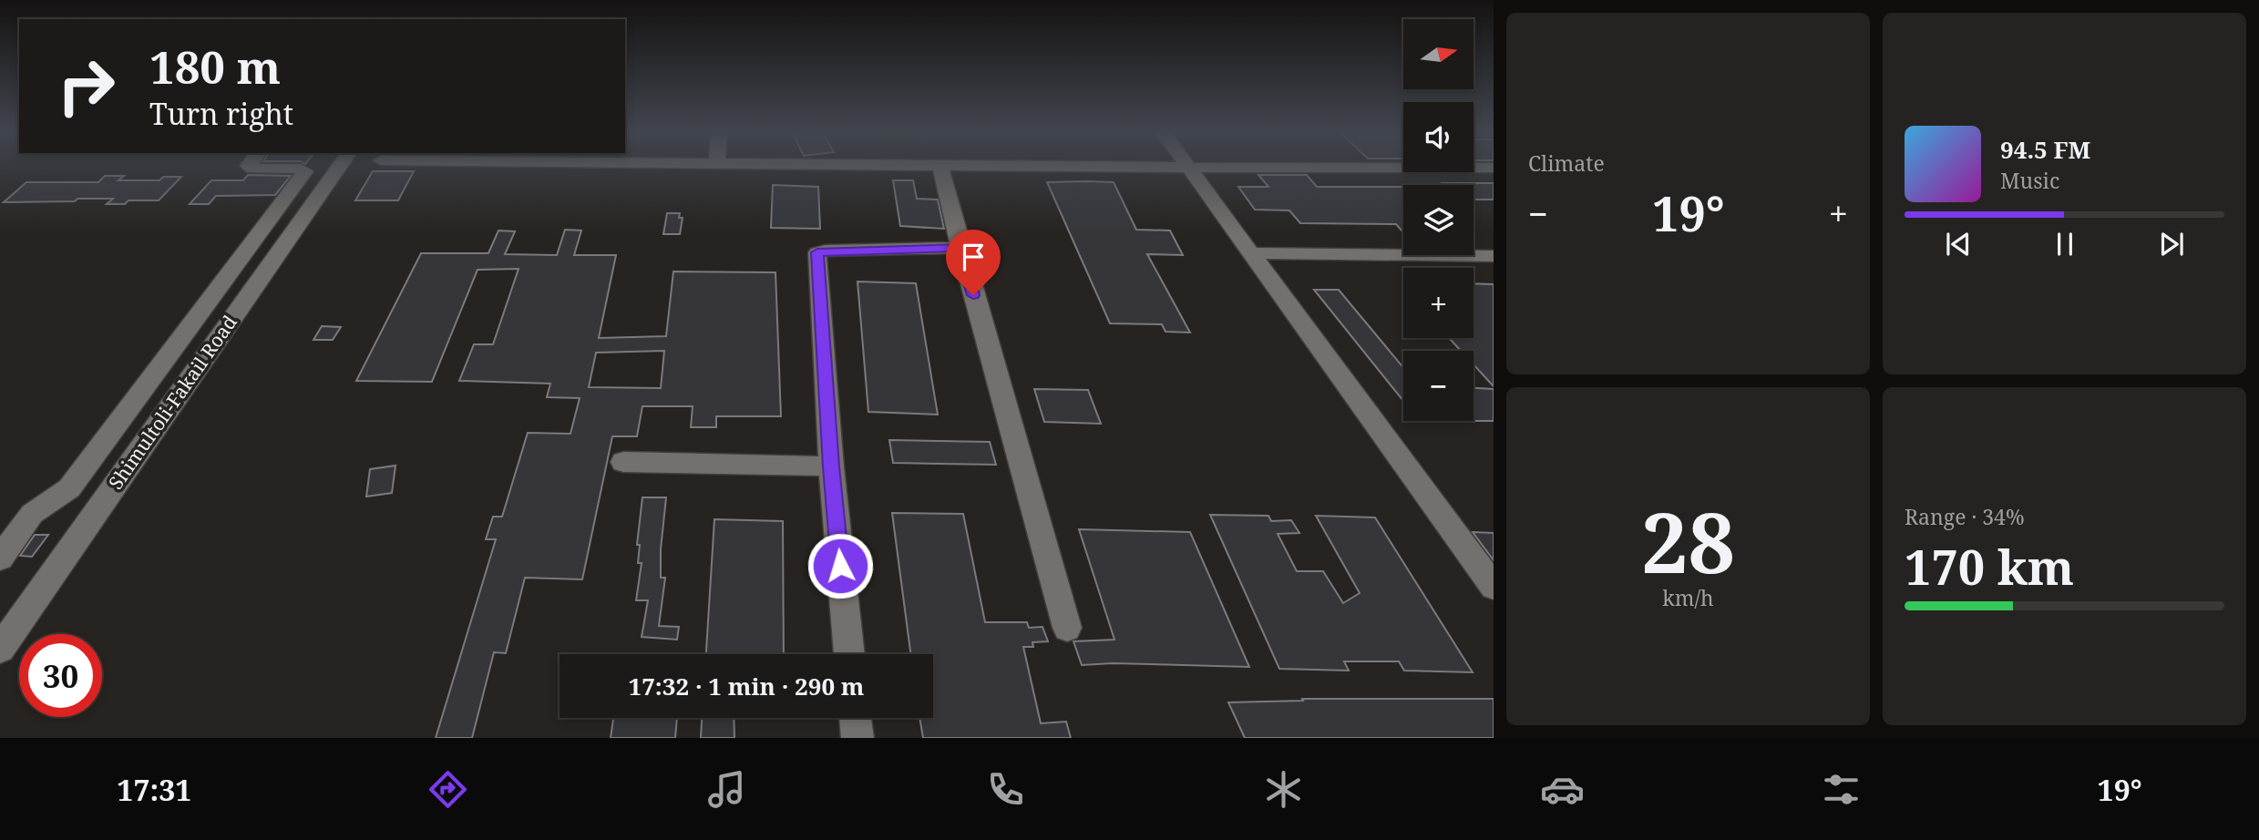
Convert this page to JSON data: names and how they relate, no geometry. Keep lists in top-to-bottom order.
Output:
{
  "streets": {
    "street": ["Shimultoli-Fakail Road"]
  },
  "north": "right",
  "page": {
    "tile": [
      "Climate",
      ["28", "km/h"],
      ["Range · 34%", "170 km"]
    ],
    "map_buttons": ["+", "−"],
    "turn": ["180 m", "Turn right"],
    "song": ["94.5 FM", "Music"],
    "heat": ["−", "19°", "+"],
    "limit": "30",
    "trip": "17:32 · 1 min · 290 m",
    "tabs": ["17:31", "19°"]
  }
}
